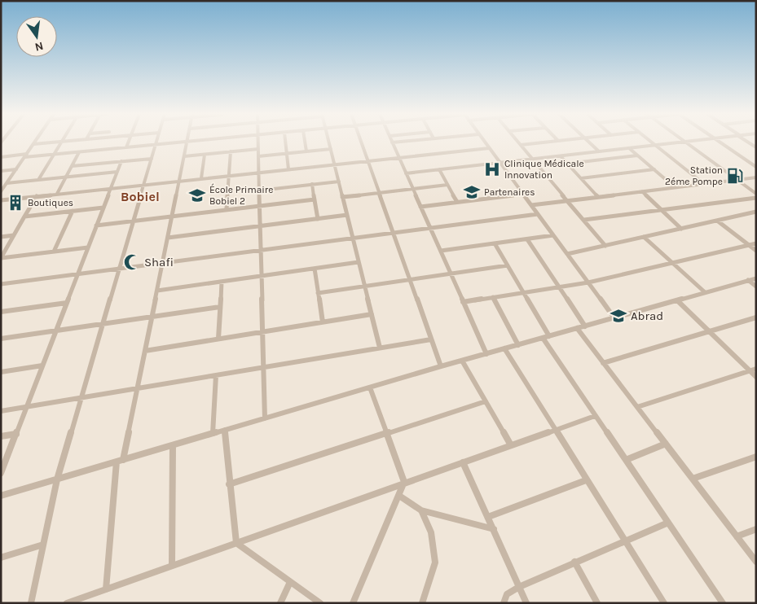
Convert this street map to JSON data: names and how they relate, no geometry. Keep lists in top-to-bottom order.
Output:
{
  "districts": ["Bobiel"],
  "places": {
    "hospital": ["Clinique Médicale Innovation"],
    "fuel station": ["Station 2éme Pompe"],
    "school or university": ["Partenaires", "École Primaire Bobiel 2", "Abrad"],
    "building": ["Boutiques"],
    "mosque": ["Shafi"]
  },
  "north": "bottom"
}
